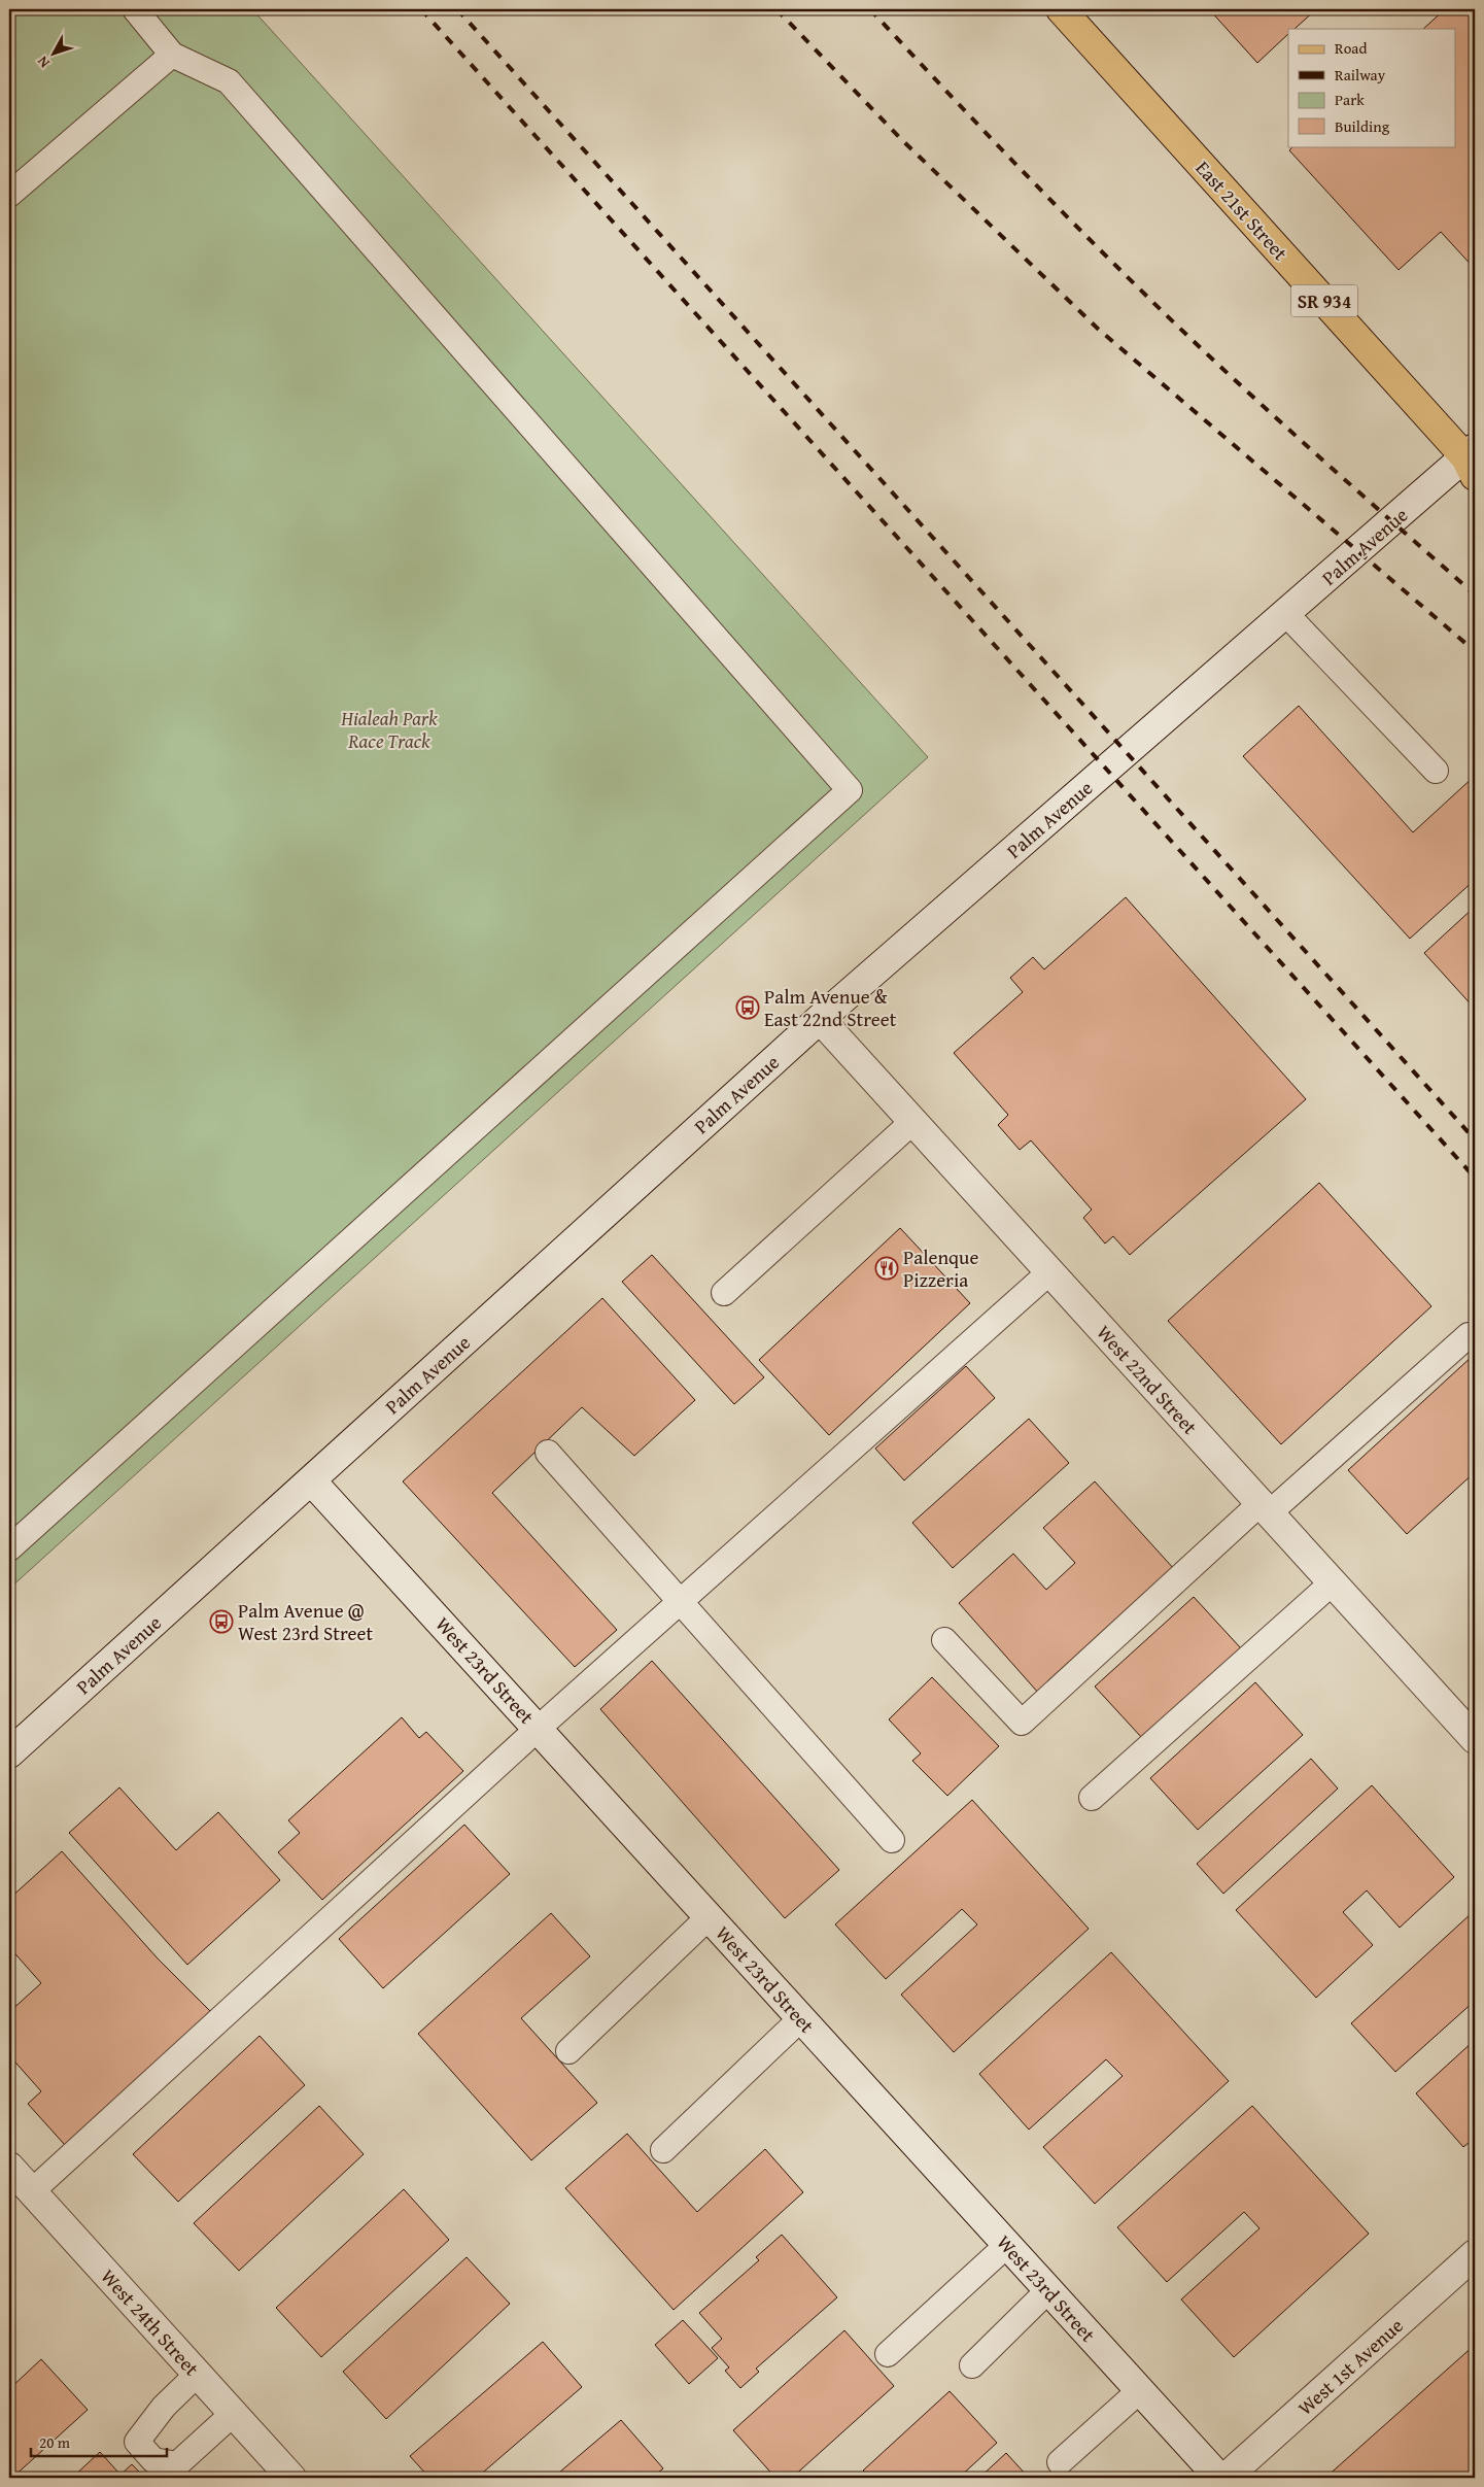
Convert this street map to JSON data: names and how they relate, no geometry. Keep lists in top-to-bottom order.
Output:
{
  "streets": {
    "main road": ["East 21st Street", "SR 934"],
    "street": [
      "Palm Avenue",
      "West 22nd Street",
      "West 23rd Street",
      "West 24th Street",
      "West 1st Avenue"
    ]
  },
  "crossings": [
    ["East 21st Street", "Palm Avenue"],
    ["Palm Avenue", "West 22nd Street"],
    ["Palm Avenue", "West 23rd Street"]
  ],
  "parks": ["Hialeah Park Race Track"],
  "places": {
    "bus stop": ["Palm Avenue & East 22nd Street", "Palm Avenue @ West 23rd Street"],
    "restaurant": ["Palenque Pizzeria"]
  },
  "legend": [
    "Road",
    "Railway",
    "Park",
    "Building"
  ],
  "scale_bar": "20 m",
  "north": "bottom left"
}
